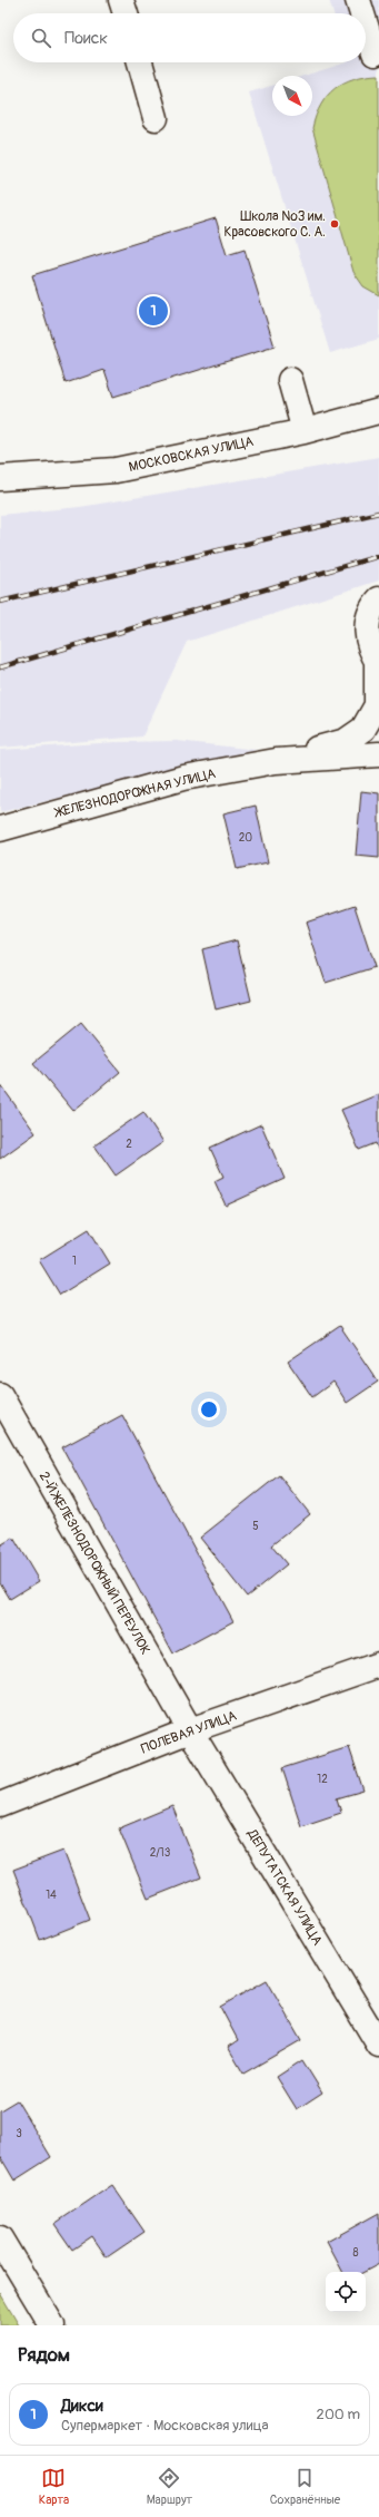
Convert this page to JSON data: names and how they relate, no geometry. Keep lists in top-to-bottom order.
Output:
{
  "streets": {
    "street": [
      "МОСКОВСКАЯ УЛИЦА",
      "ЖЕЛЕЗНОДОРОЖНАЯ УЛИЦА",
      "2-Й ЖЕЛЕЗНОДОРОЖНЫЙ ПЕРЕУЛОК",
      "ПОЛЕВАЯ УЛИЦА",
      "ДЕПУТАТСКАЯ УЛИЦА"
    ]
  },
  "crossings": [
    ["2-Й ЖЕЛЕЗНОДОРОЖНЫЙ ПЕРЕУЛОК", "ПОЛЕВАЯ УЛИЦА"],
    ["2-Й ЖЕЛЕЗНОДОРОЖНЫЙ ПЕРЕУЛОК", "ДЕПУТАТСКАЯ УЛИЦА"],
    ["ПОЛЕВАЯ УЛИЦА", "ДЕПУТАТСКАЯ УЛИЦА"]
  ],
  "places": ["Школа №3 им. Красовского С. А."],
  "house_numbers": [
    "20",
    "2",
    "1",
    "5",
    "12",
    "2/13",
    "14",
    "3",
    "8"
  ],
  "north": "bottom right",
  "page": {
    "search": "Поиск",
    "pins": "1",
    "heading": "Рядом",
    "list": [
      {
        "mark": "1",
        "name": "Дикси",
        "note": "Супермаркет · Московская улица",
        "value": "200 m"
      }
    ],
    "nav": ["Карта", "Маршрут", "Сохранённые"]
  }
}
